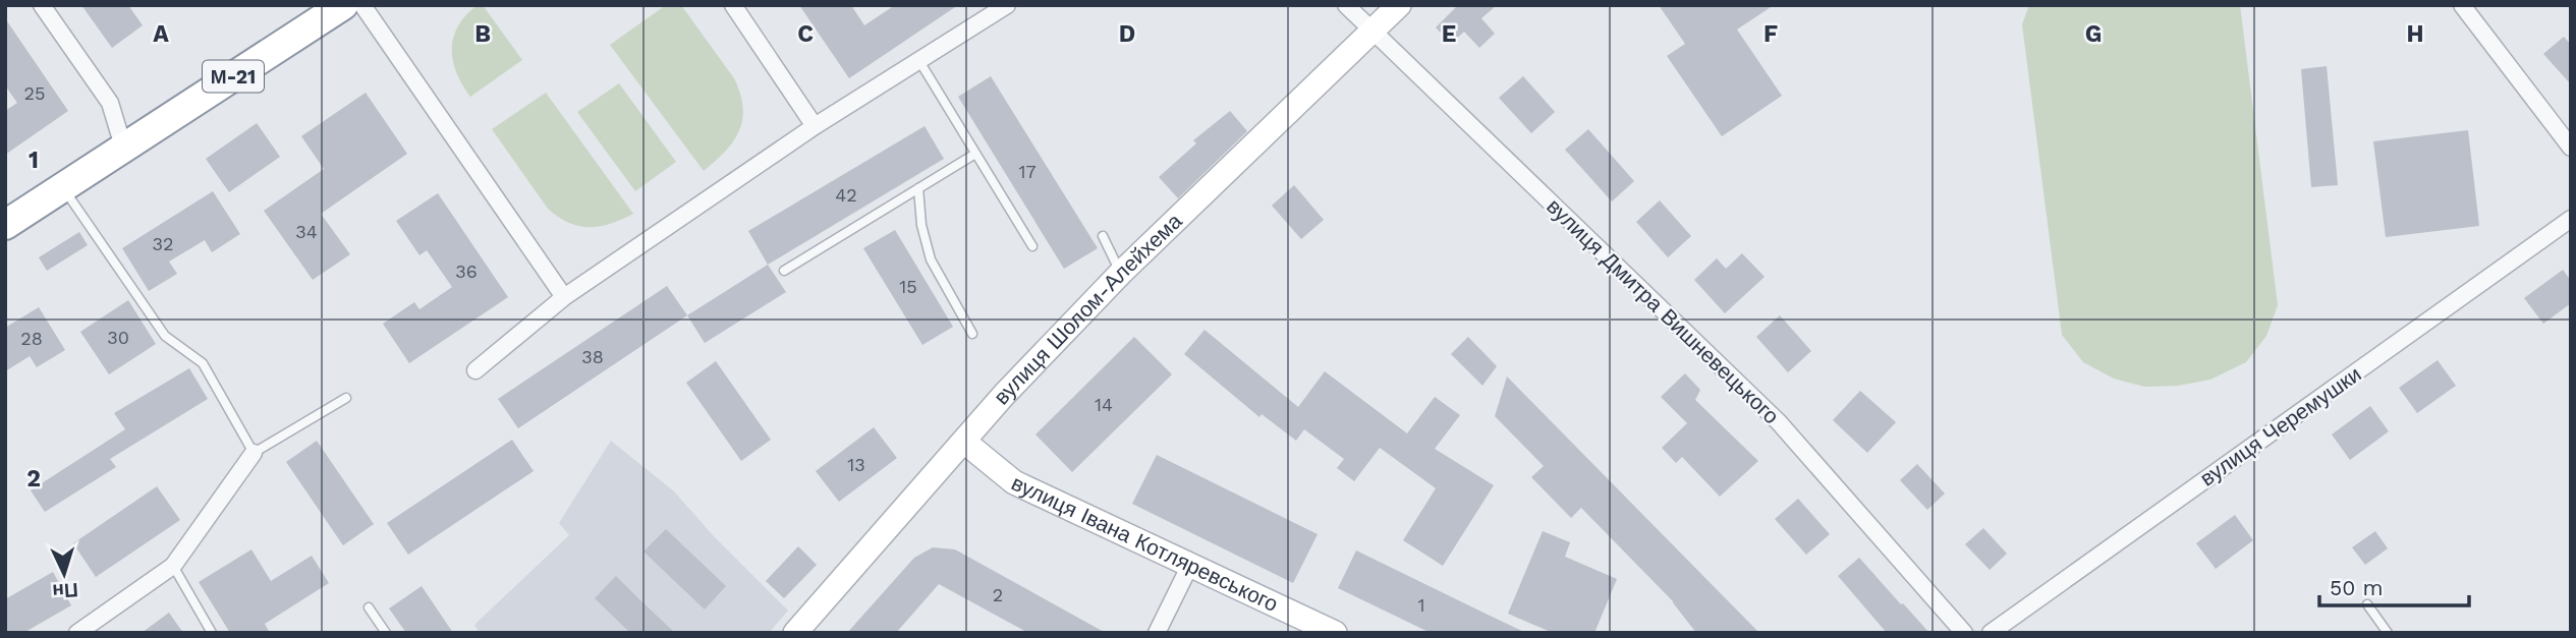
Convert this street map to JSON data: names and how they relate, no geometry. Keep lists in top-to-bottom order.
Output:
{
  "streets": {
    "highway": ["М-21"],
    "street": [
      "вулиця Шолом-Алейхема",
      "вулиця Дмитра Вишневецького",
      "вулиця Черемушки",
      "вулиця Івана Котляревського"
    ]
  },
  "crossings": [
    ["вулиця Шолом-Алейхема", "вулиця Дмитра Вишневецького"],
    ["вулиця Шолом-Алейхема", "вулиця Івана Котляревського"]
  ],
  "house_numbers": [
    "25",
    "17",
    "42",
    "34",
    "32",
    "36",
    "15",
    "30",
    "28",
    "38",
    "14",
    "13",
    "2",
    "1"
  ],
  "scale_bar": "50 m",
  "north": "bottom",
  "grid": {
    "columns": [
      "A",
      "B",
      "C",
      "D",
      "E",
      "F",
      "G",
      "H"
    ],
    "rows": ["1", "2"]
  }
}
